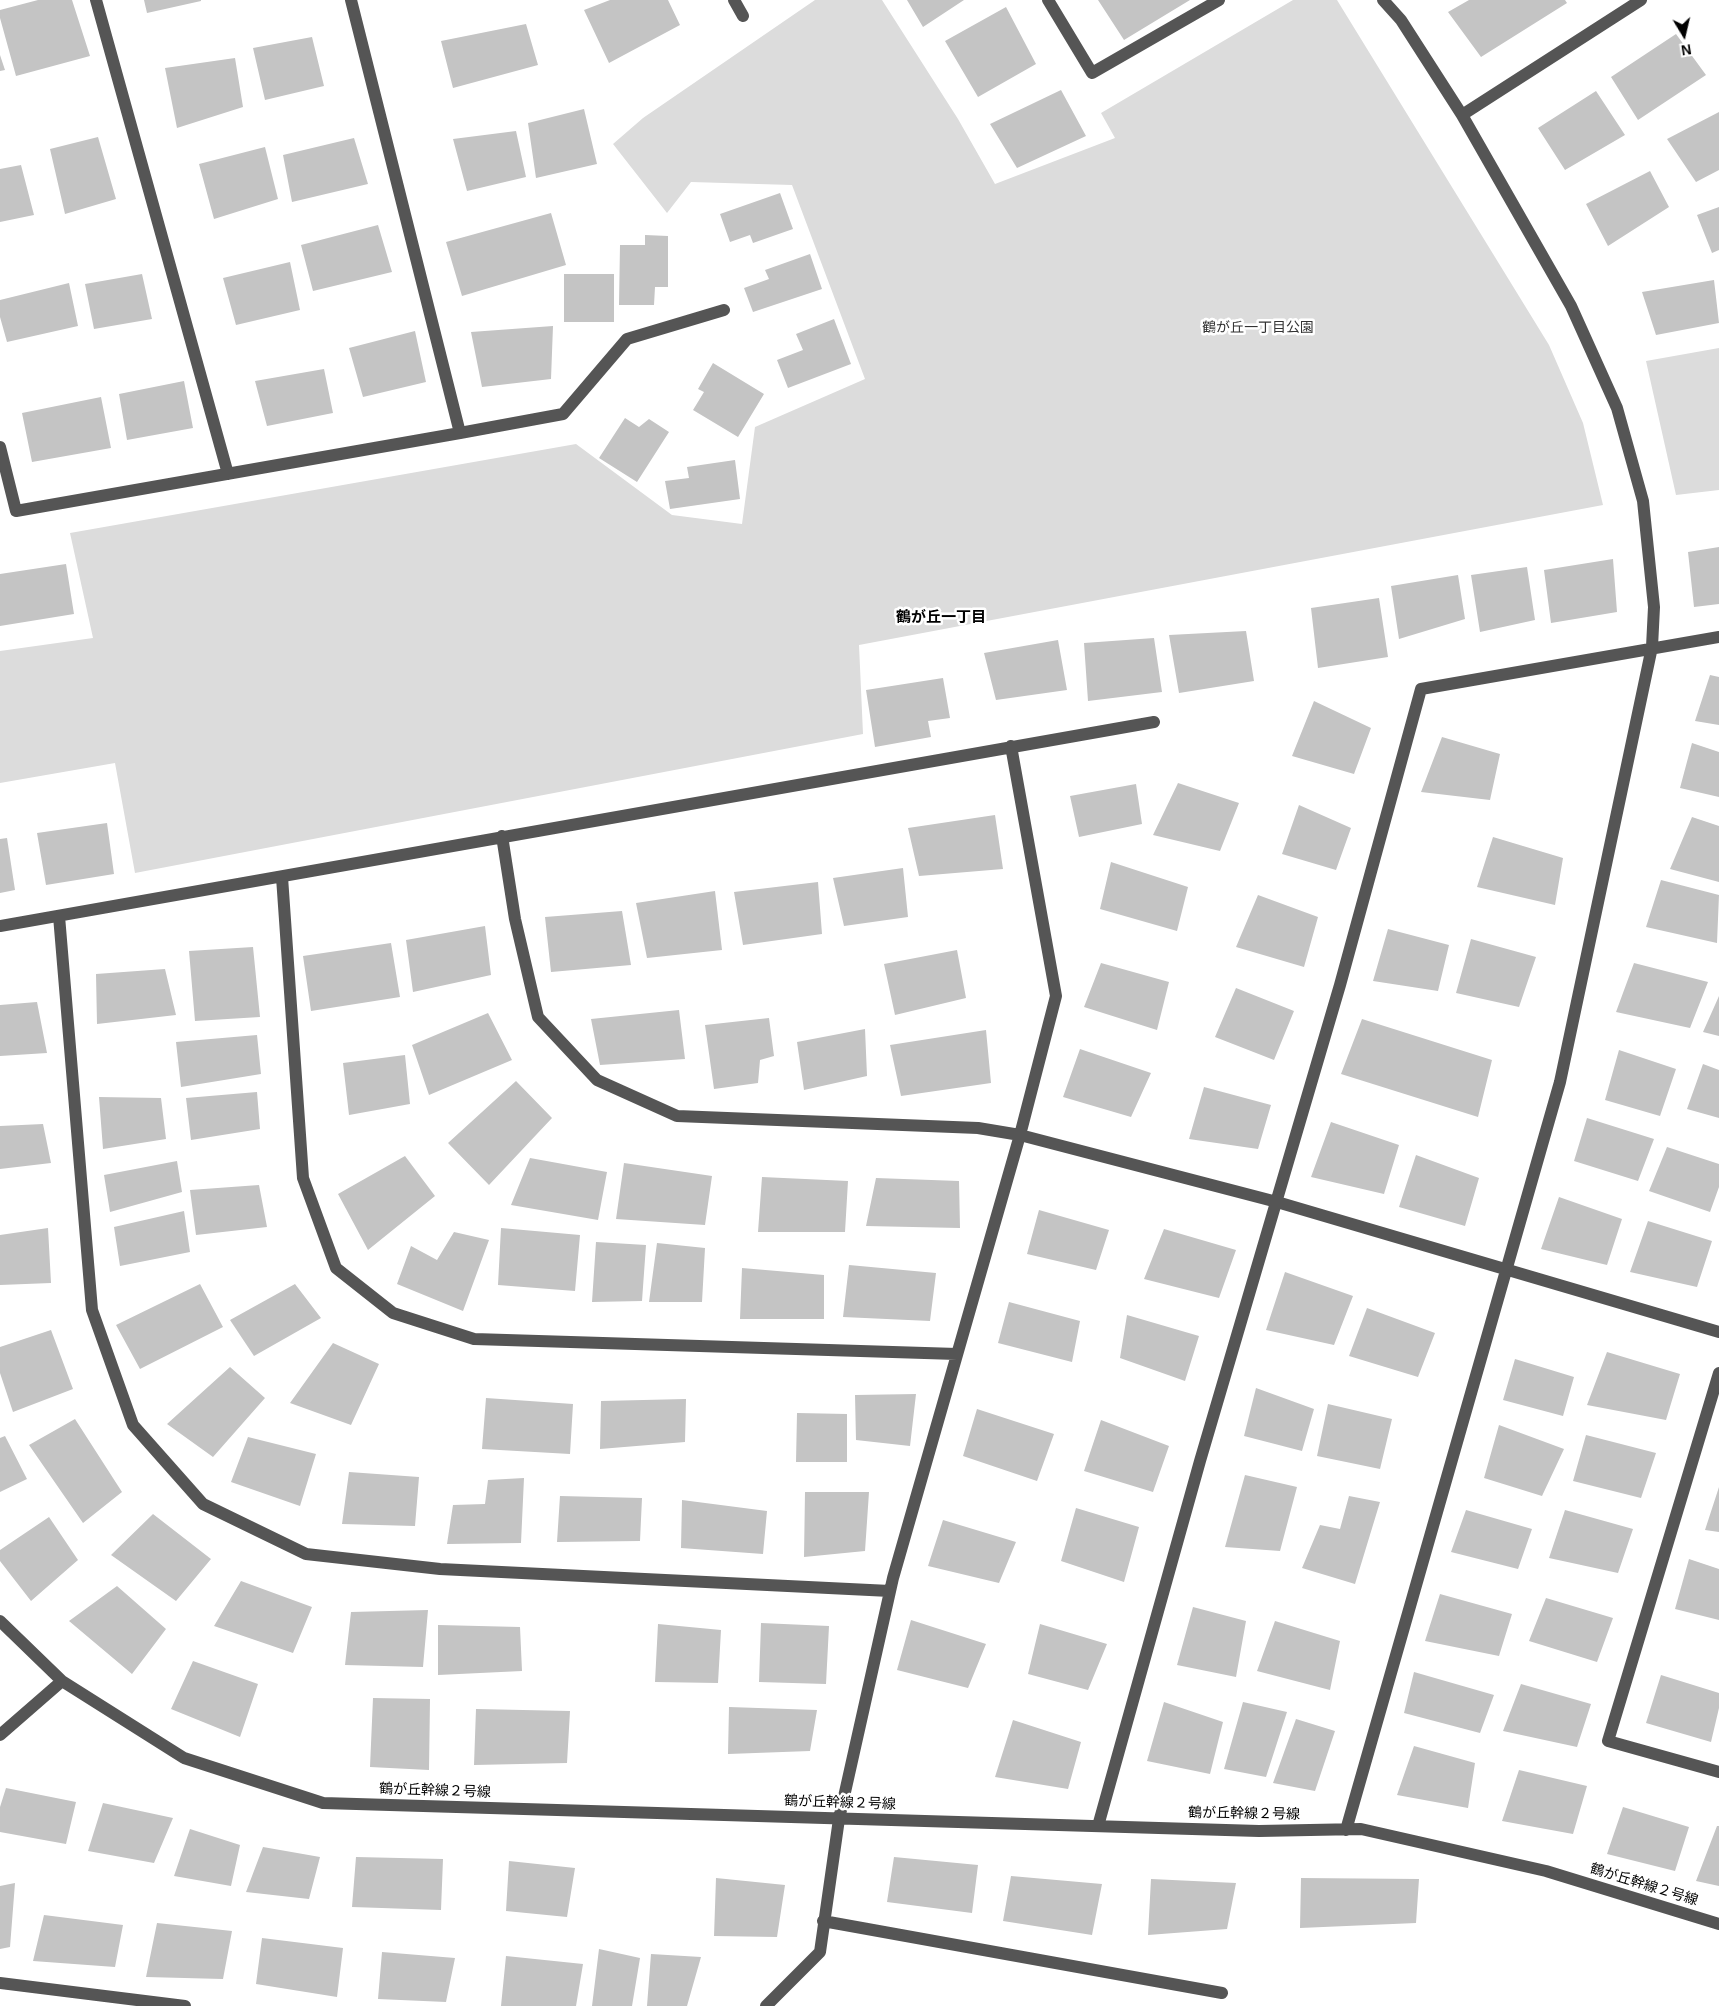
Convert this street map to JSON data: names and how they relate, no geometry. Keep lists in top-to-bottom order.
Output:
{
  "streets": {
    "street": ["鶴が丘幹線２号線"]
  },
  "districts": ["鶴が丘一丁目"],
  "parks": ["鶴が丘一丁目公園"],
  "north": "bottom"
}
